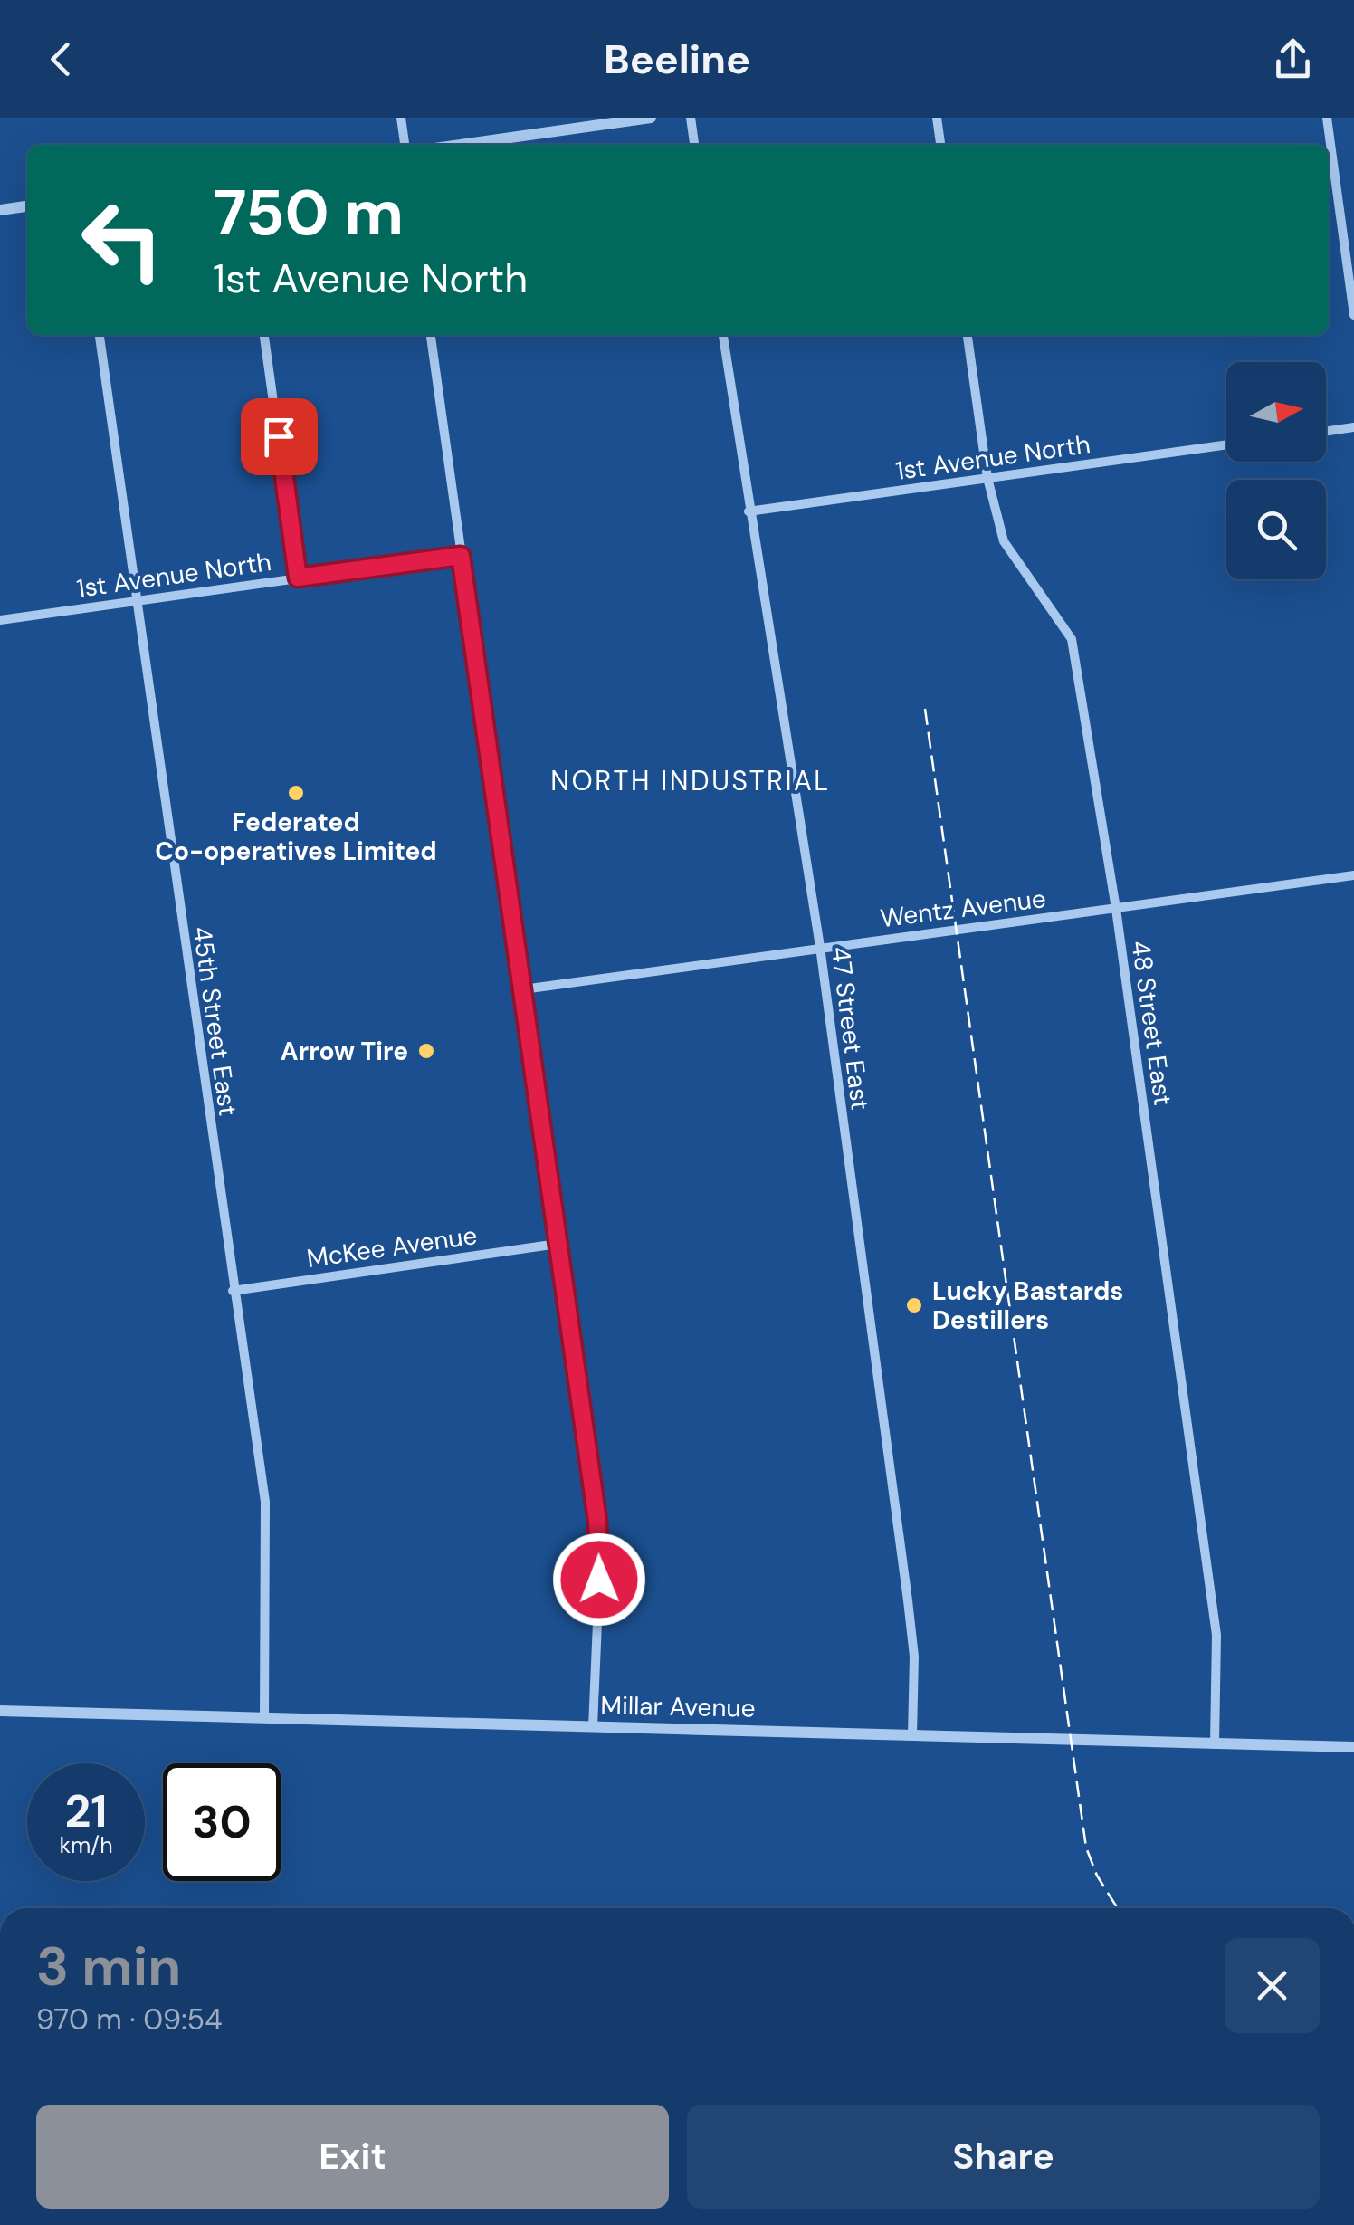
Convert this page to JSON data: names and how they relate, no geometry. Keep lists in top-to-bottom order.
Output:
{
  "streets": {
    "street": [
      "1st Avenue North",
      "Wentz Avenue",
      "45th Street East",
      "48 Street East",
      "47 Street East",
      "McKee Avenue",
      "Millar Avenue"
    ]
  },
  "crossings": [
    ["1st Avenue North", "45th Street East"],
    ["1st Avenue North", "48 Street East"],
    ["1st Avenue North", "47 Street East"],
    ["Wentz Avenue", "48 Street East"],
    ["Wentz Avenue", "47 Street East"],
    ["45th Street East", "McKee Avenue"],
    ["45th Street East", "Millar Avenue"],
    ["48 Street East", "Millar Avenue"],
    ["47 Street East", "Millar Avenue"]
  ],
  "districts": ["NORTH INDUSTRIAL"],
  "places": ["Federated Co-operatives Limited", "Arrow Tire", "Lucky Bastards Destillers"],
  "north": "right",
  "page": {
    "header": "Beeline",
    "turn": ["750 m", "1st Avenue North"],
    "speed": "21 km/h",
    "limit": "30",
    "heading": ["3 min", "970 m · 09:54"],
    "buttons": ["Exit", "Share"]
  }
}
